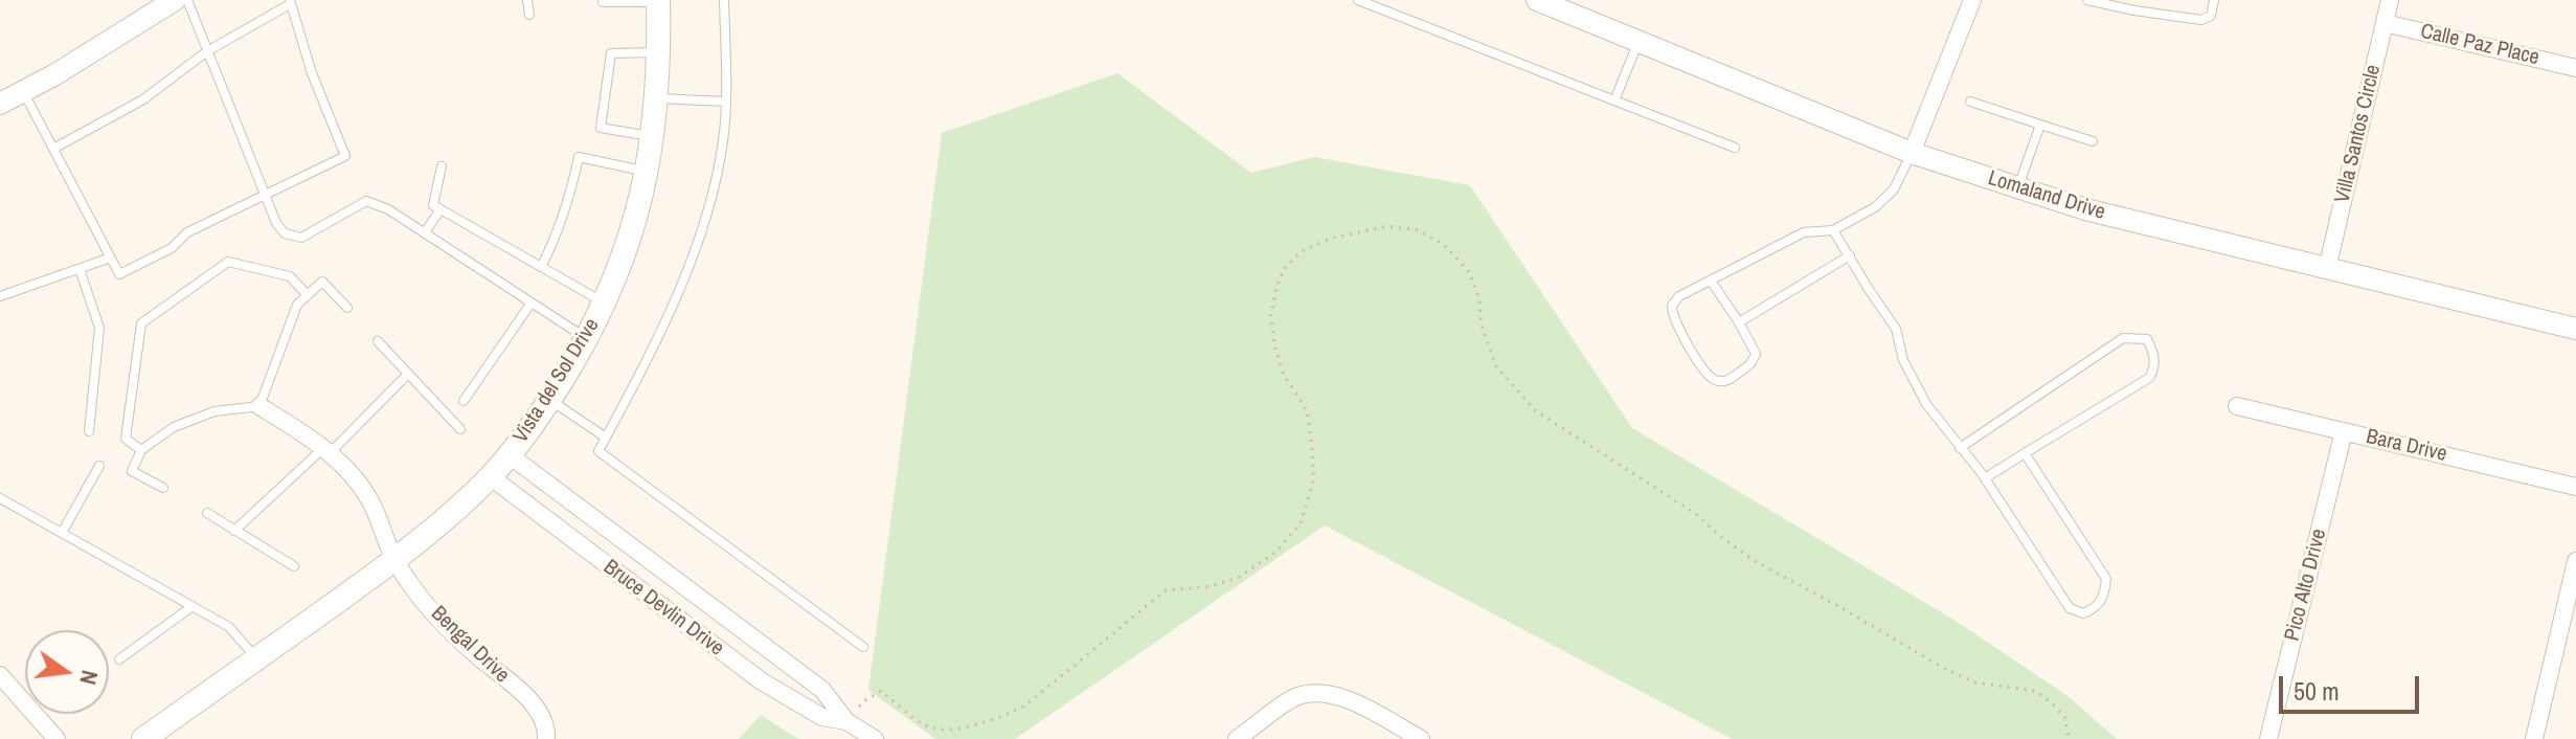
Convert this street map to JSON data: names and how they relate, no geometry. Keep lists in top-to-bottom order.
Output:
{
  "streets": {
    "main road": ["Vista del Sol Drive"],
    "street": [
      "Calle Paz Place",
      "Villa Santos Circle",
      "Lomaland Drive",
      "Bara Drive",
      "Pico Alto Drive",
      "Bruce Devlin Drive",
      "Bengal Drive"
    ]
  },
  "crossings": [
    ["Calle Paz Place", "Villa Santos Circle"],
    ["Villa Santos Circle", "Lomaland Drive"],
    ["Vista del Sol Drive", "Bruce Devlin Drive"],
    ["Vista del Sol Drive", "Bengal Drive"],
    ["Bara Drive", "Pico Alto Drive"]
  ],
  "scale_bar": "50 m",
  "north": "right"
}
